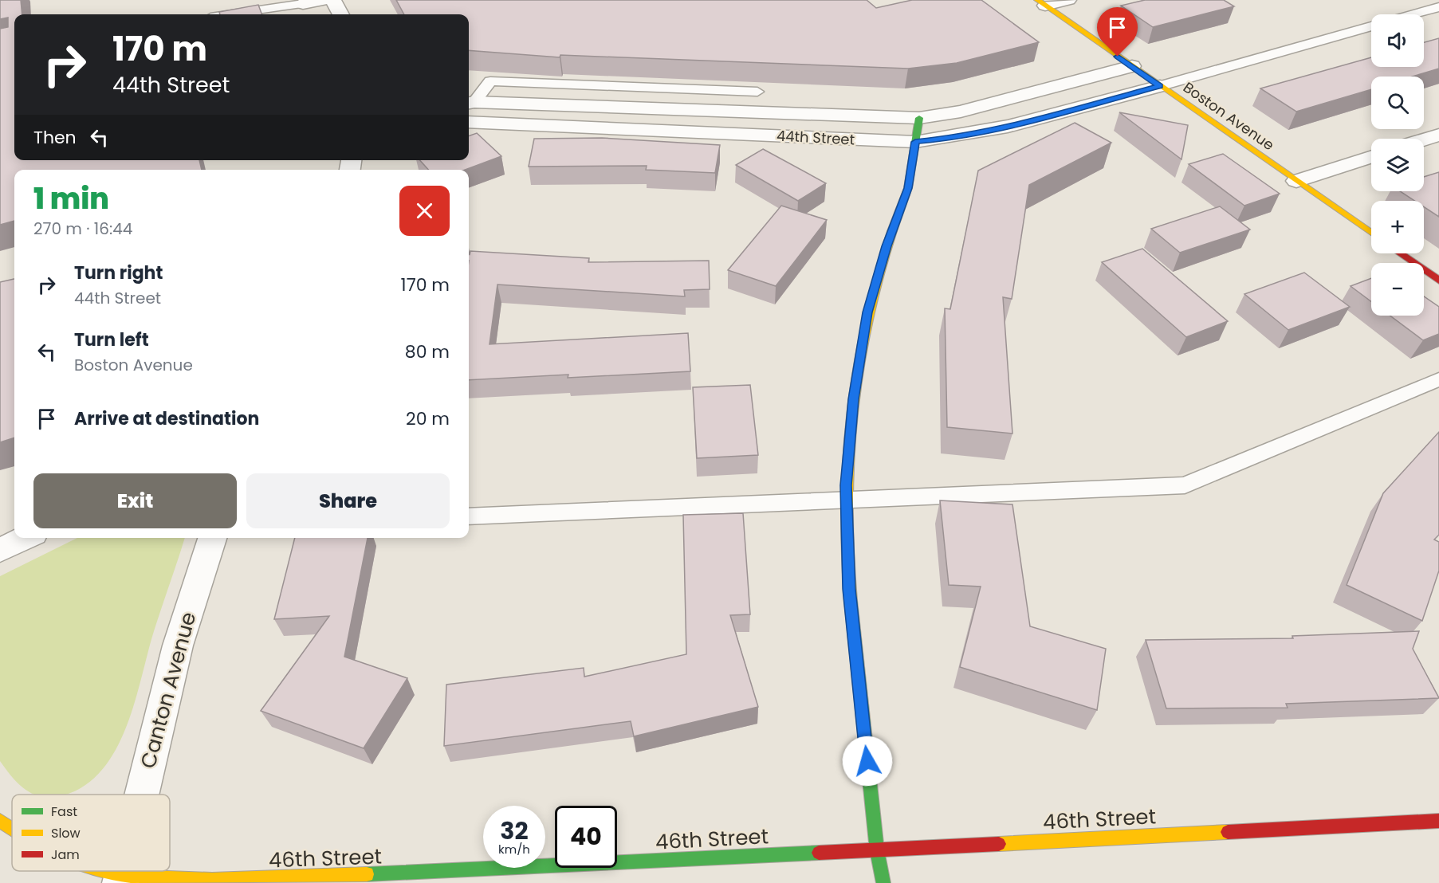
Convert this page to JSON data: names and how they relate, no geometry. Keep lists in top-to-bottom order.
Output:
{
  "streets": {
    "street": [
      "Boston Avenue",
      "44th Street",
      "Canton Avenue",
      "46th Street"
    ]
  },
  "crossings": [
    ["Boston Avenue", "44th Street"]
  ],
  "legend": ["Fast", "Slow", "Jam"],
  "page": {
    "map_buttons": ["+", "−"],
    "turn": ["170 m", "44th Street"],
    "then": "Then",
    "heading": ["1 min", "270 m · 16:44"],
    "list": [
      {
        "name": "Turn right",
        "note": "44th Street",
        "value": "170 m"
      },
      {
        "name": "Turn left",
        "note": "Boston Avenue",
        "value": "80 m"
      },
      {
        "name": "Arrive at destination",
        "value": "20 m"
      }
    ],
    "buttons": ["Exit", "Share"],
    "speed": "32 km/h",
    "limit": "40"
  }
}
